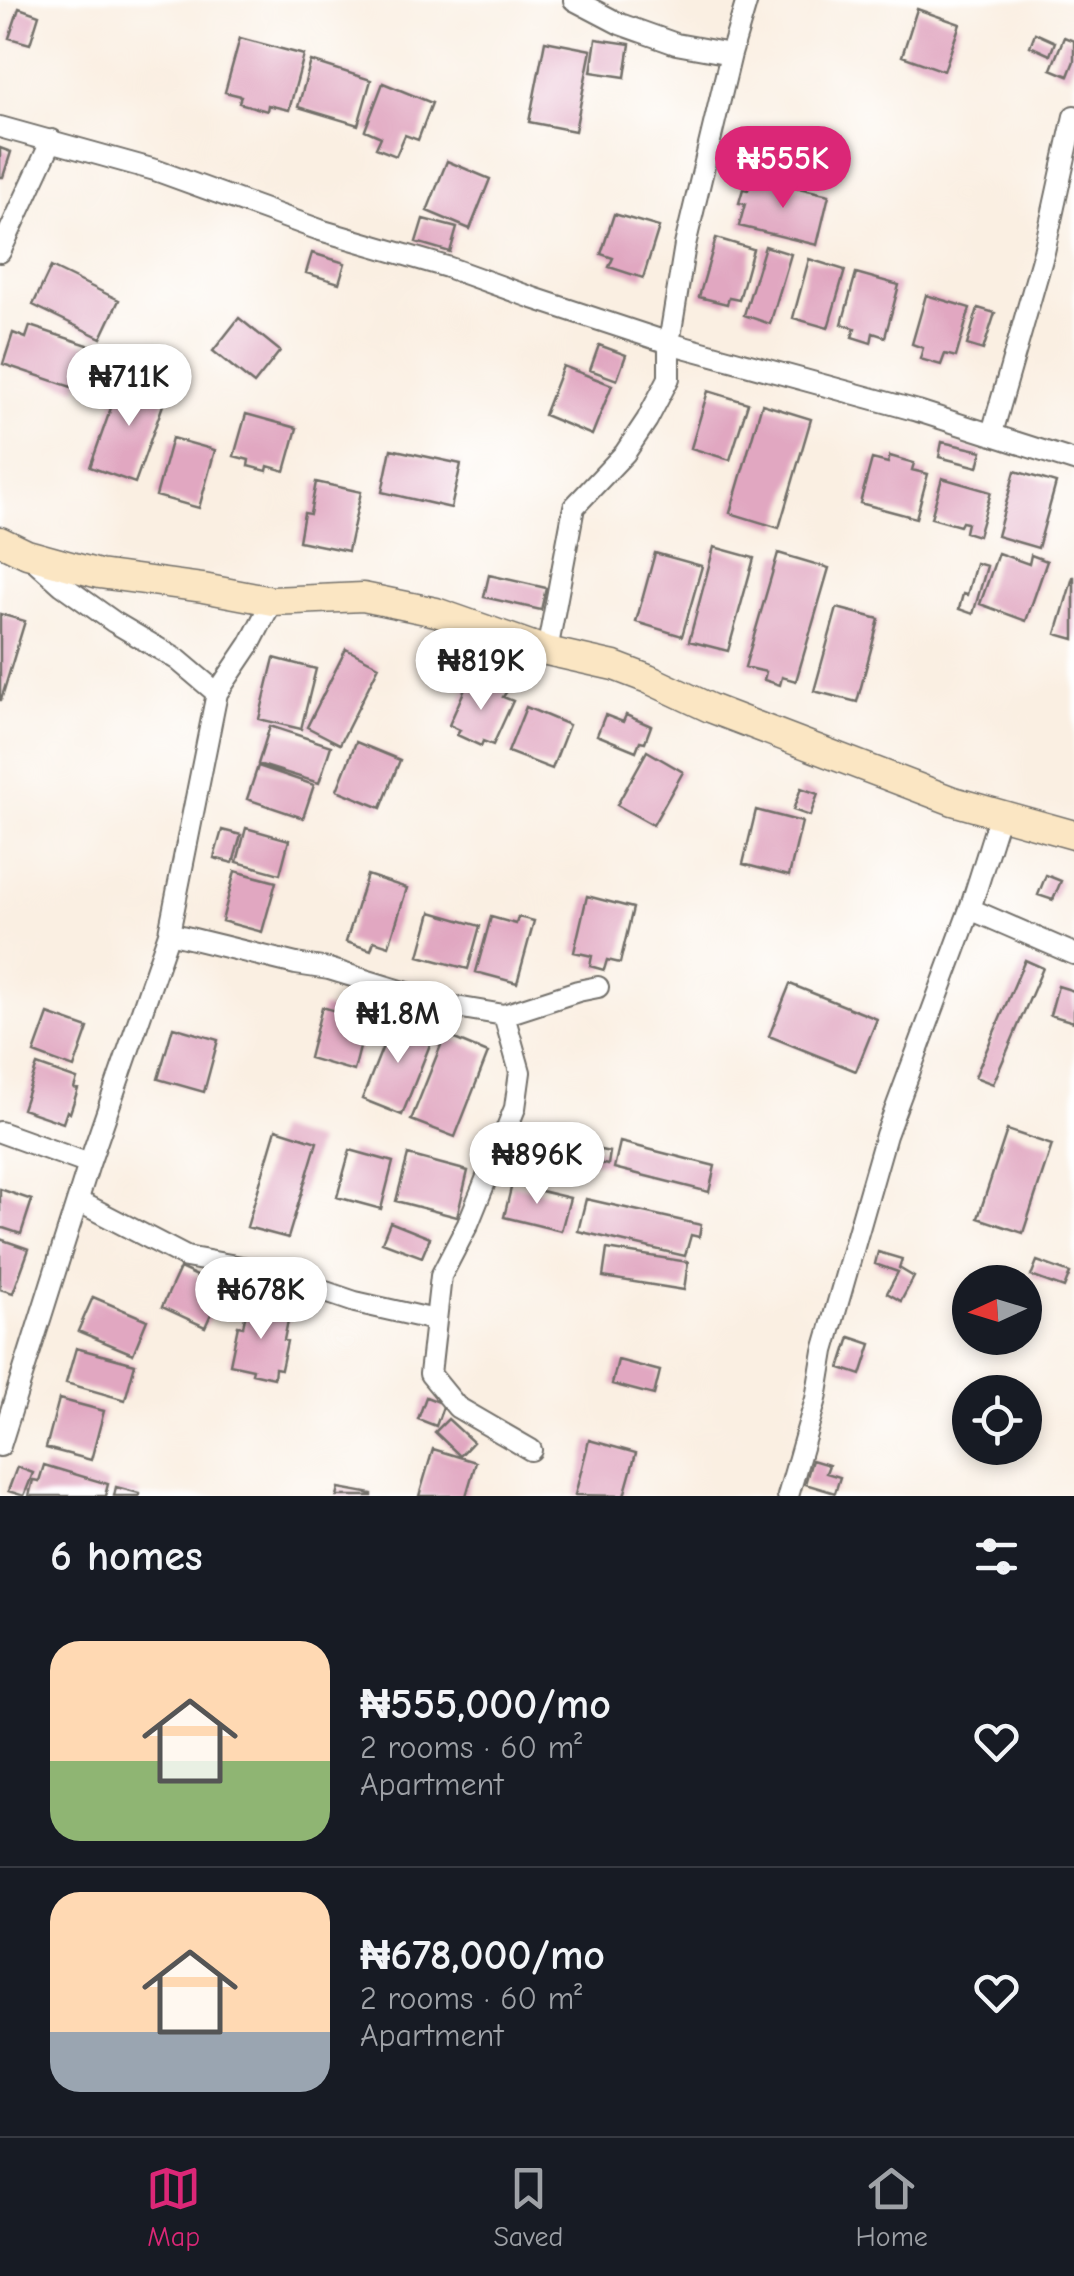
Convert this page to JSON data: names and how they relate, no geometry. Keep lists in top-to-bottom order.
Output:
{
  "north": "left",
  "page": {
    "price": [
      "₦555K",
      "₦711K",
      "₦819K",
      "₦1.8M",
      "₦896K",
      "₦678K"
    ],
    "heading": "6 homes",
    "list": [
      {
        "name": "₦555,000/mo",
        "note": "2 rooms · 60 m² · Apartment"
      },
      {
        "name": "₦678,000/mo",
        "note": "2 rooms · 60 m² · Apartment"
      }
    ],
    "tabs": ["Map", "Saved", "Home"]
  }
}
